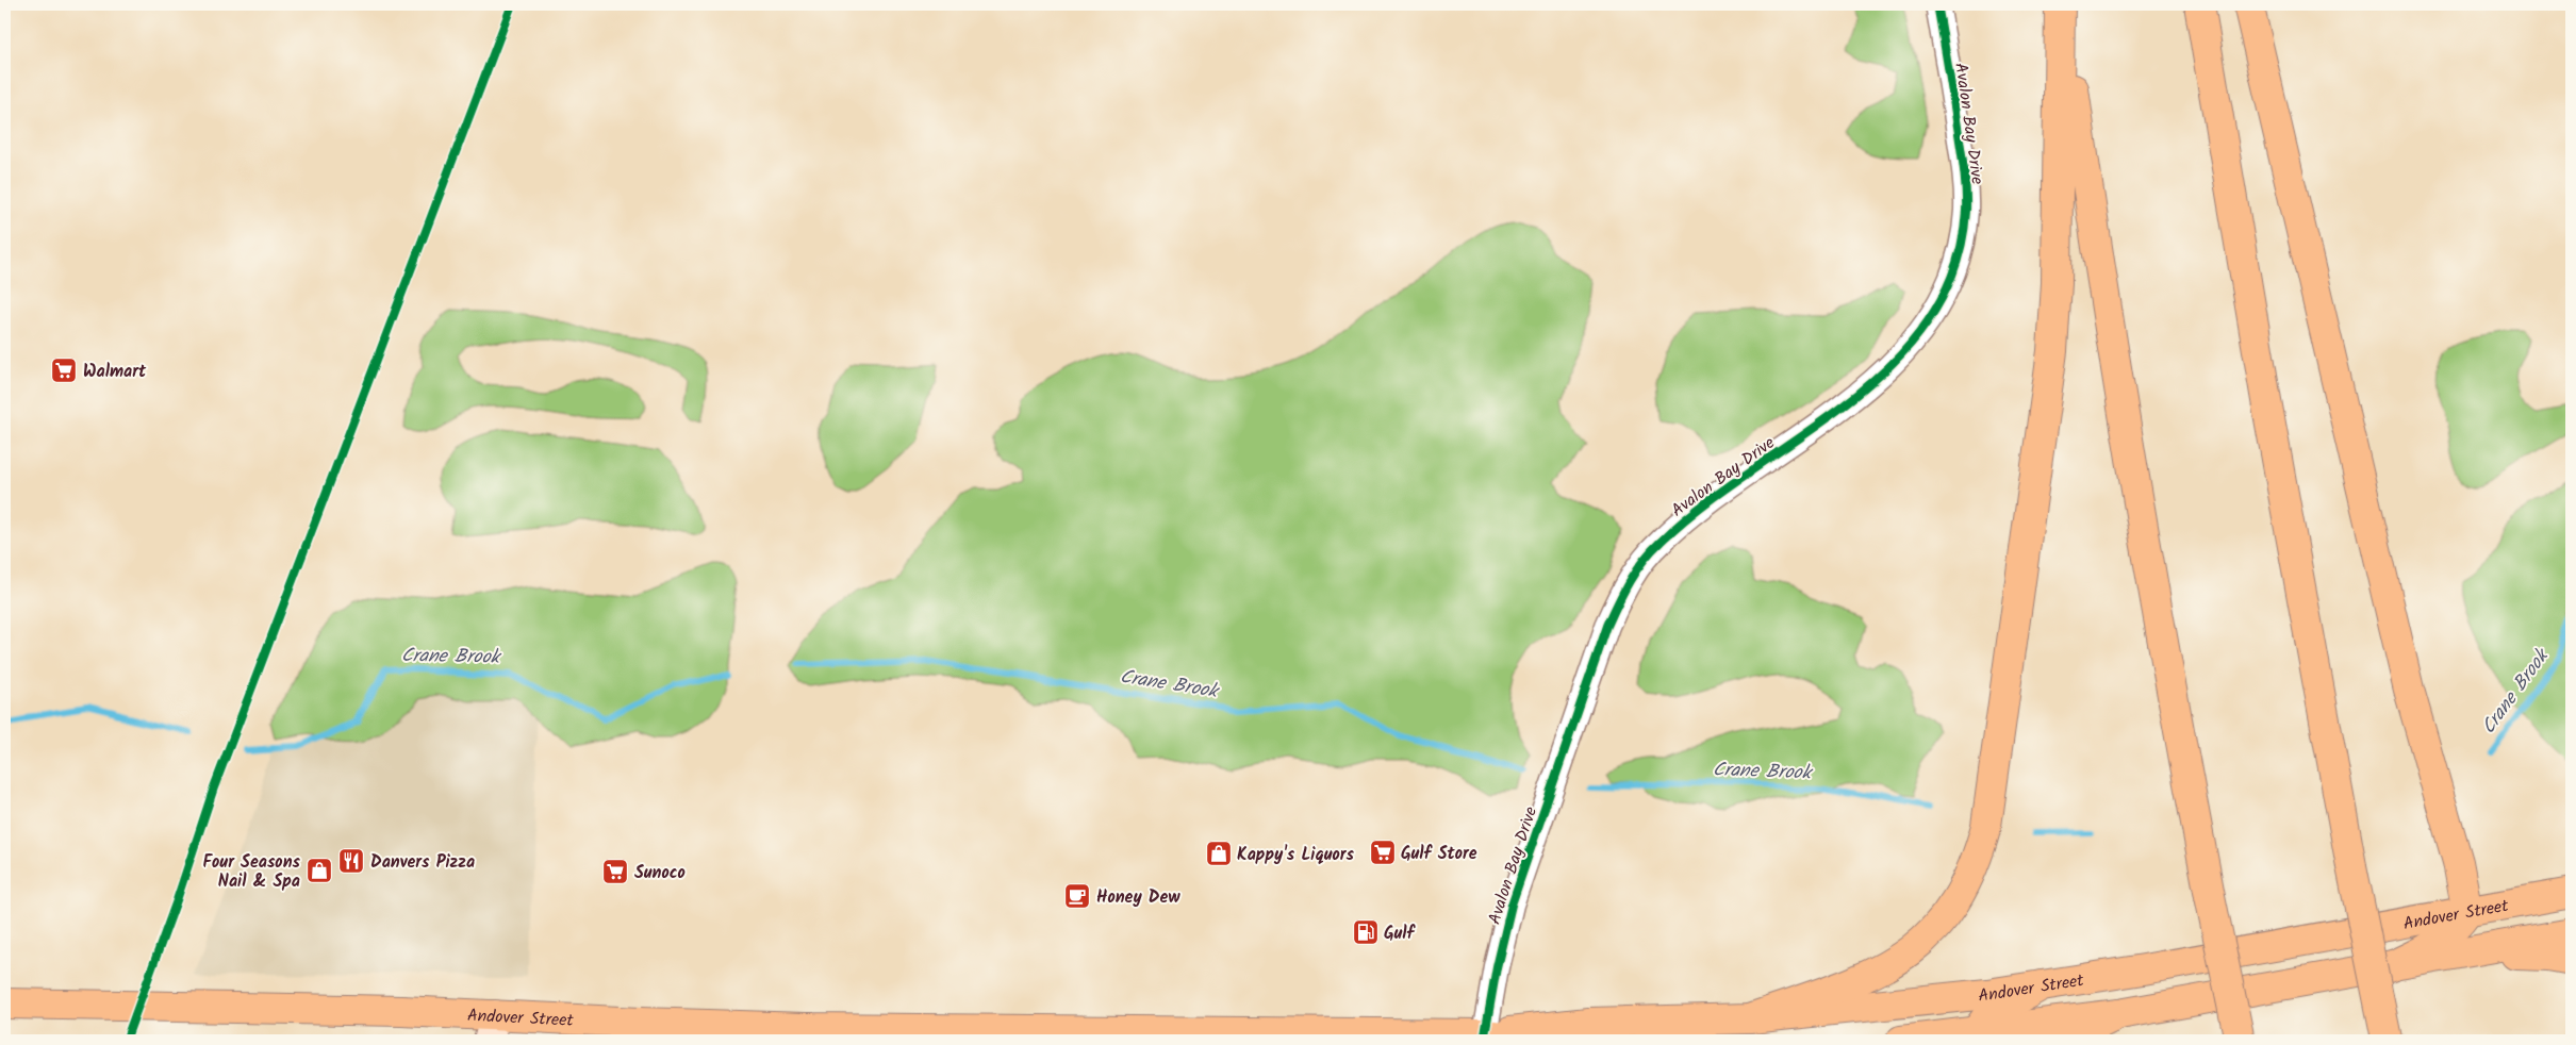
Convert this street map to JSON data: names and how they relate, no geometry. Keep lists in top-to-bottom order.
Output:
{
  "streets": {
    "highway": ["Andover Street"],
    "street": ["Avalon Bay Drive"]
  },
  "crossings": [
    ["Avalon Bay Drive", "Andover Street"]
  ],
  "water": ["Crane Brook"],
  "places": {
    "supermarket": ["Walmart", "Gulf Store", "Sunoco"],
    "shop": ["Kappy's Liquors", "Four Seasons Nail & Spa"],
    "restaurant": ["Danvers Pizza"],
    "cafe": ["Honey Dew"],
    "fuel station": ["Gulf"]
  }
}
